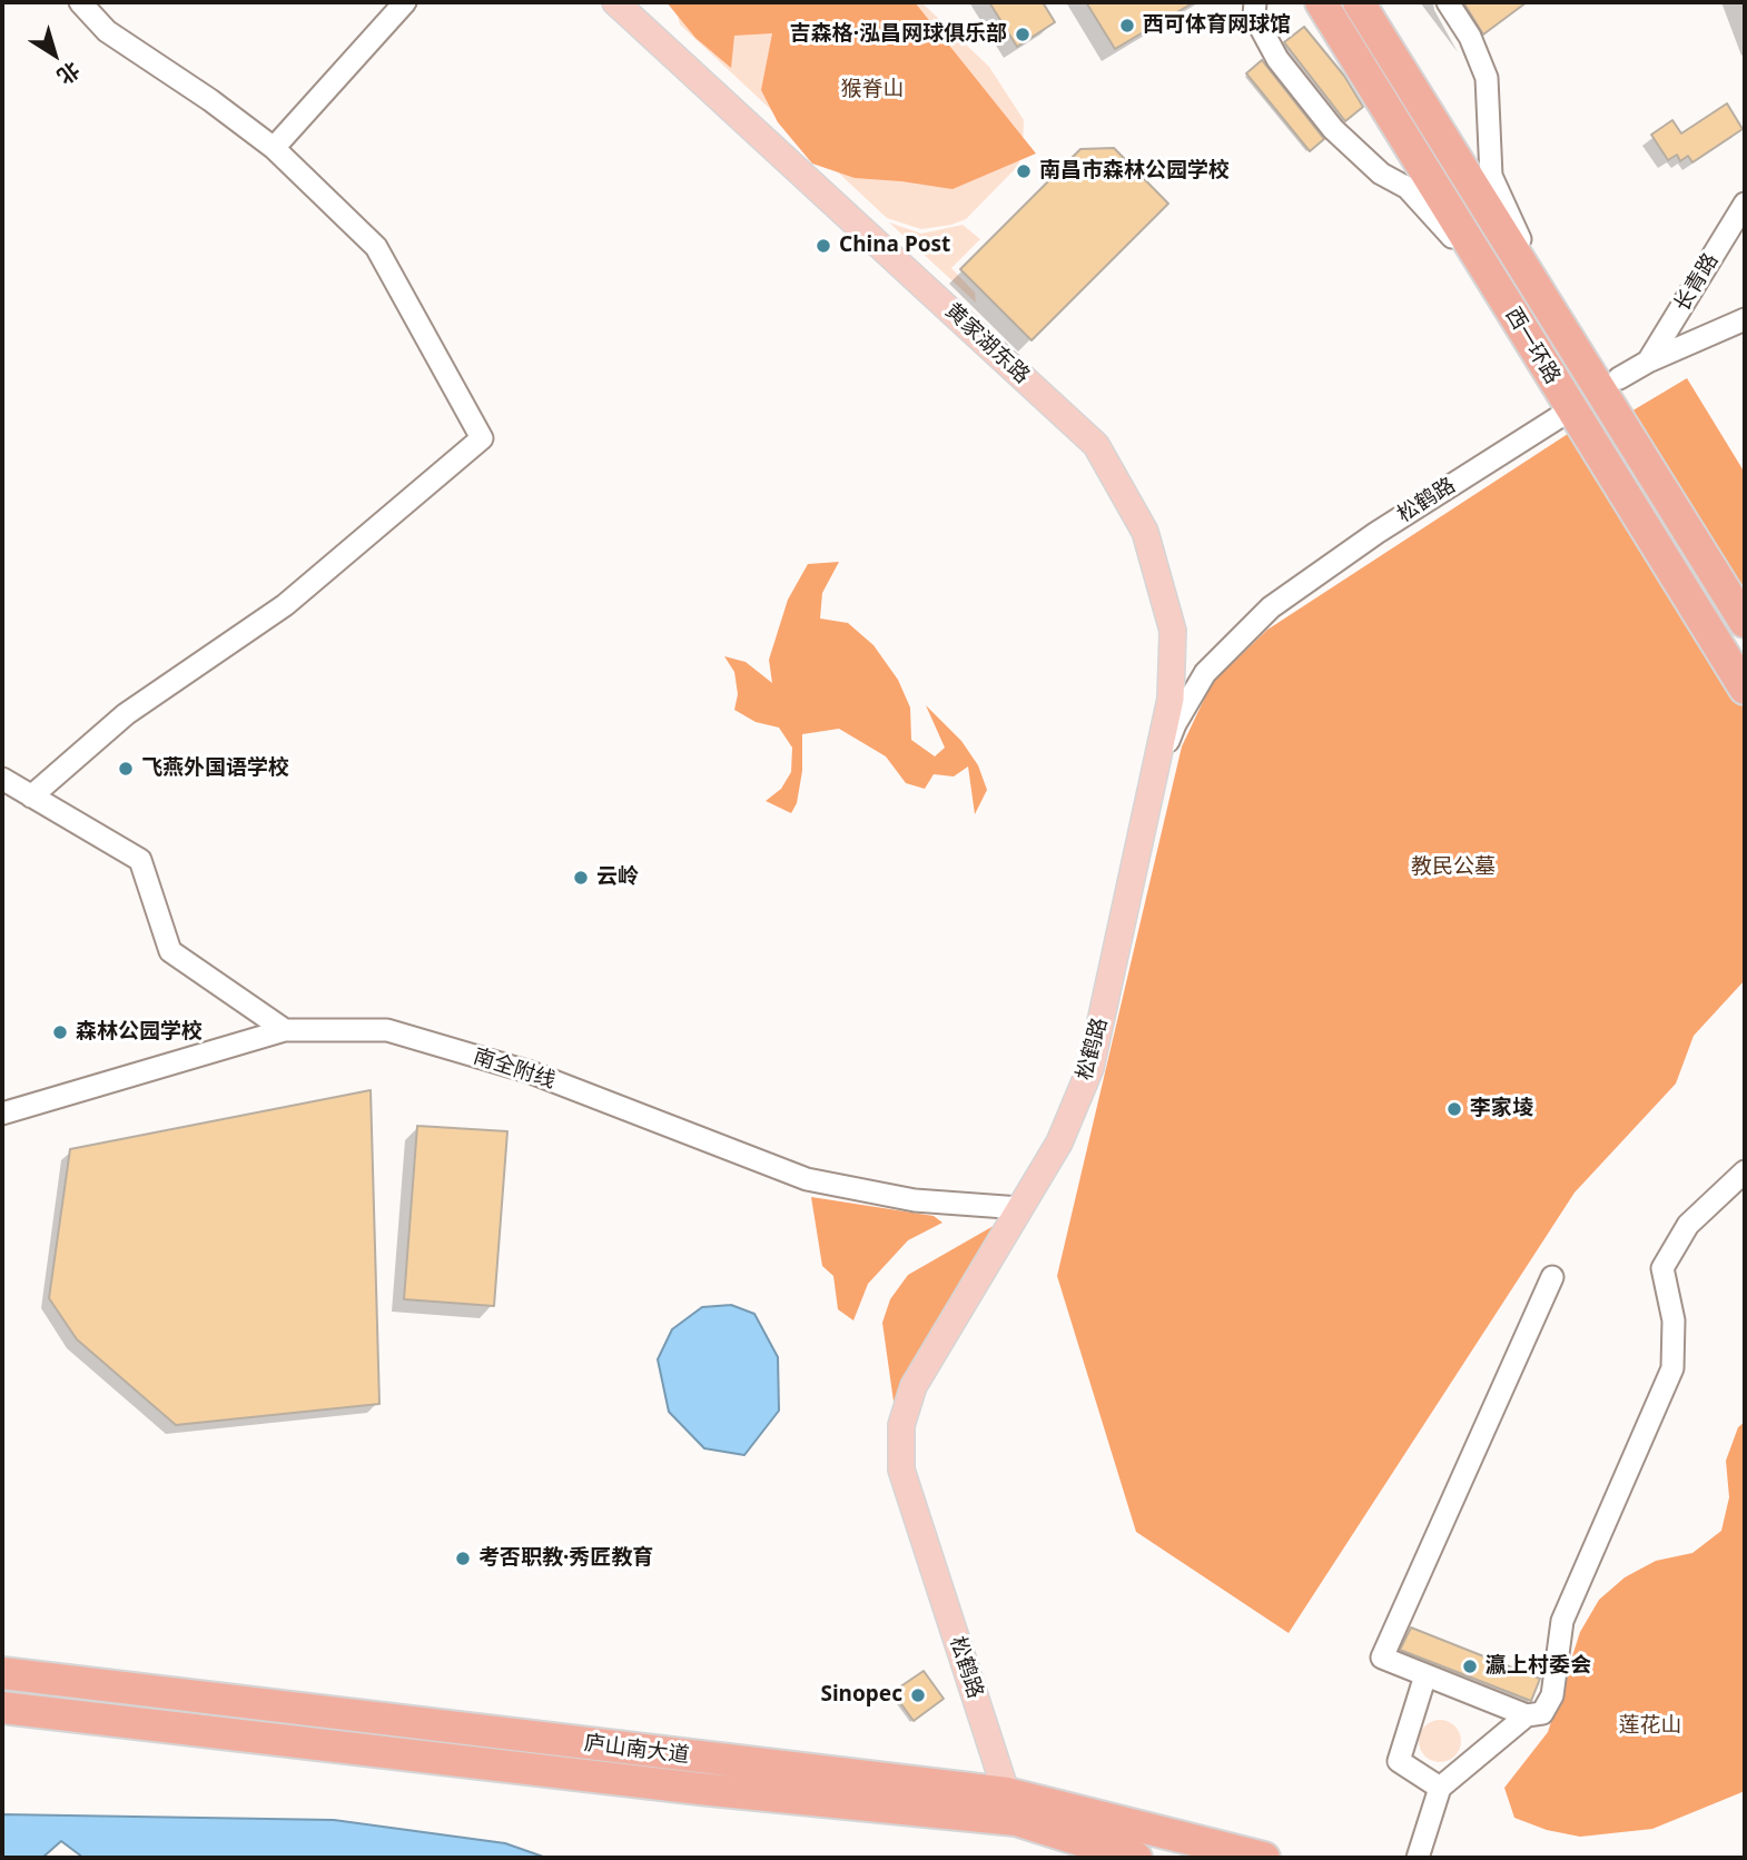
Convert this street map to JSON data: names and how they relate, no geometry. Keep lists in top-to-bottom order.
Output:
{
  "streets": {
    "highway": ["西一环路", "庐山南大道"],
    "main road": ["黄家湖东路", "松鹤路"],
    "street": ["长青路", "南全附线"]
  },
  "crossings": [
    ["黄家湖东路", "松鹤路"],
    ["松鹤路", "南全附线"],
    ["松鹤路", "庐山南大道"]
  ],
  "parks": ["猴脊山", "教民公墓", "莲花山"],
  "places": [
    "西可体育网球馆",
    "吉森格·泓昌网球俱乐部",
    "南昌市森林公园学校",
    "China Post",
    "飞燕外国语学校",
    "云岭",
    "森林公园学校",
    "李家堎",
    "考否职教·秀匠教育",
    "瀛上村委会",
    "Sinopec"
  ],
  "north": "bottom right"
}
